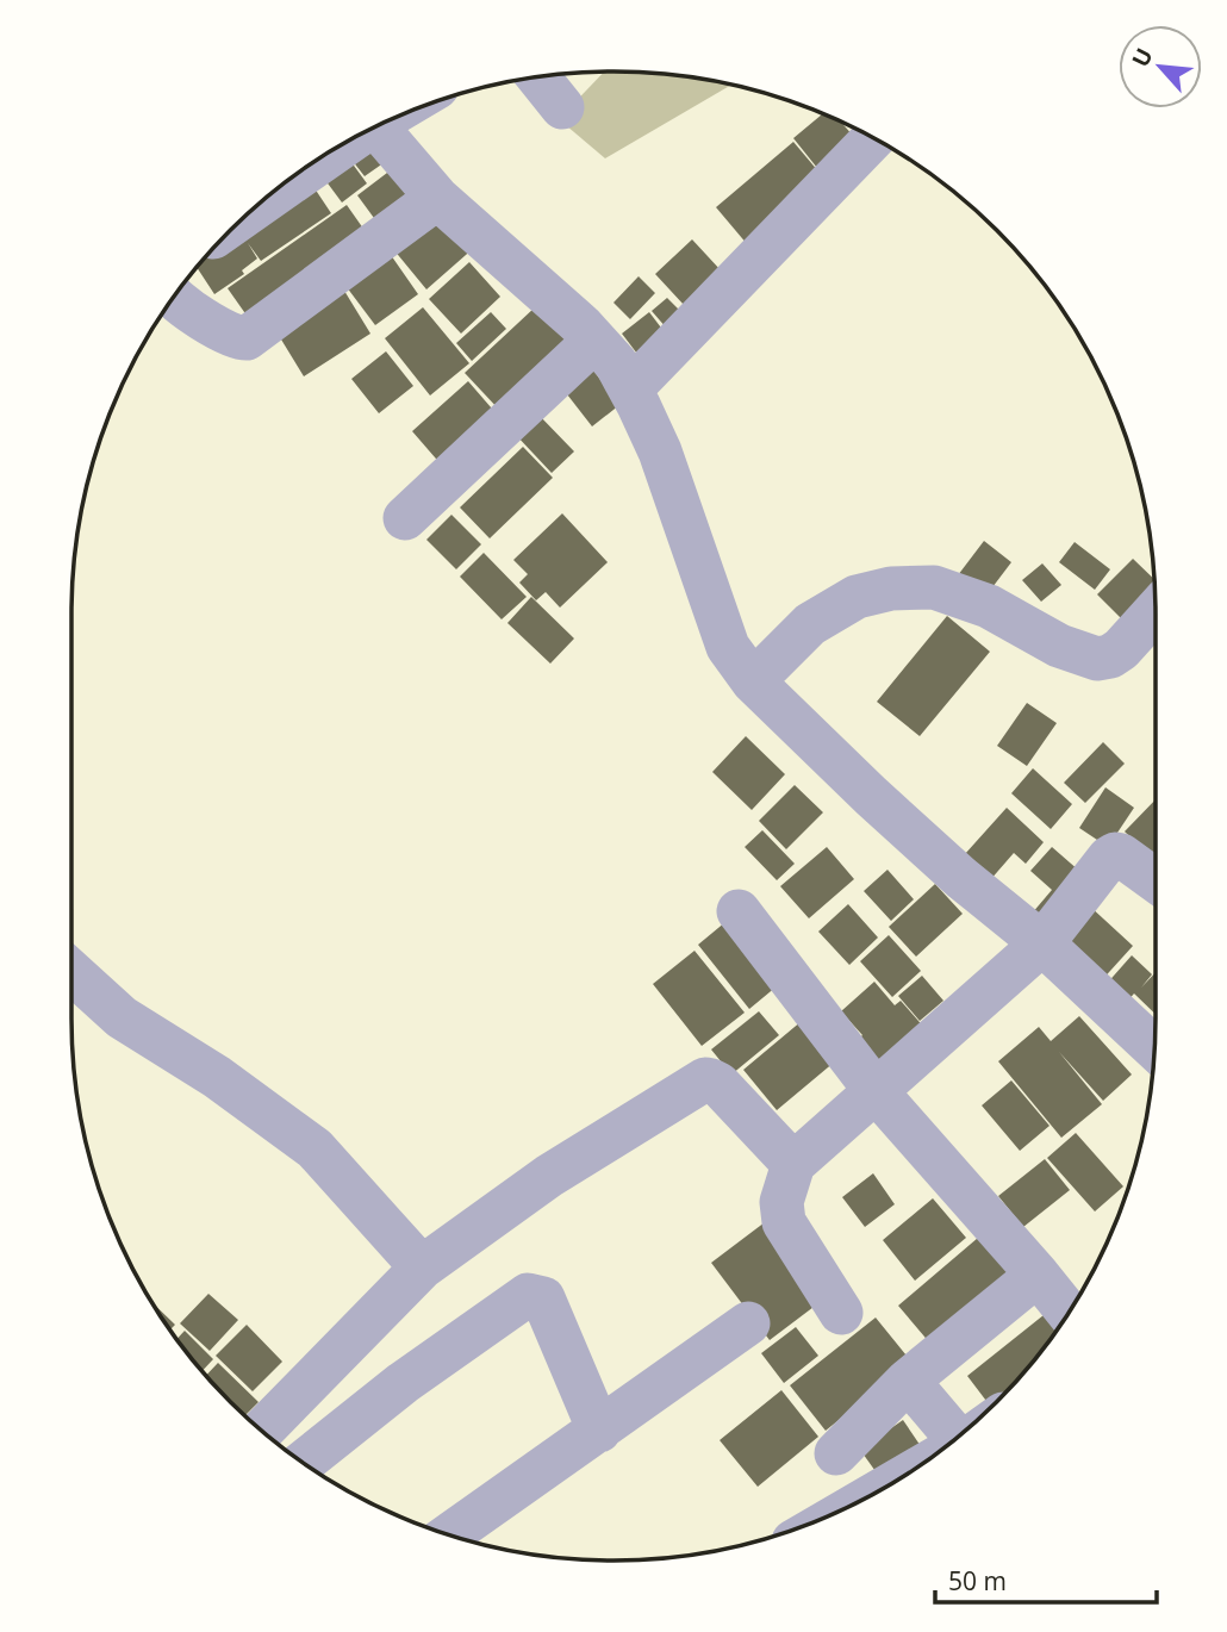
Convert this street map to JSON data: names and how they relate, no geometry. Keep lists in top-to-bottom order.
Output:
{
  "scale_bar": "50 m",
  "north": "top left"
}
